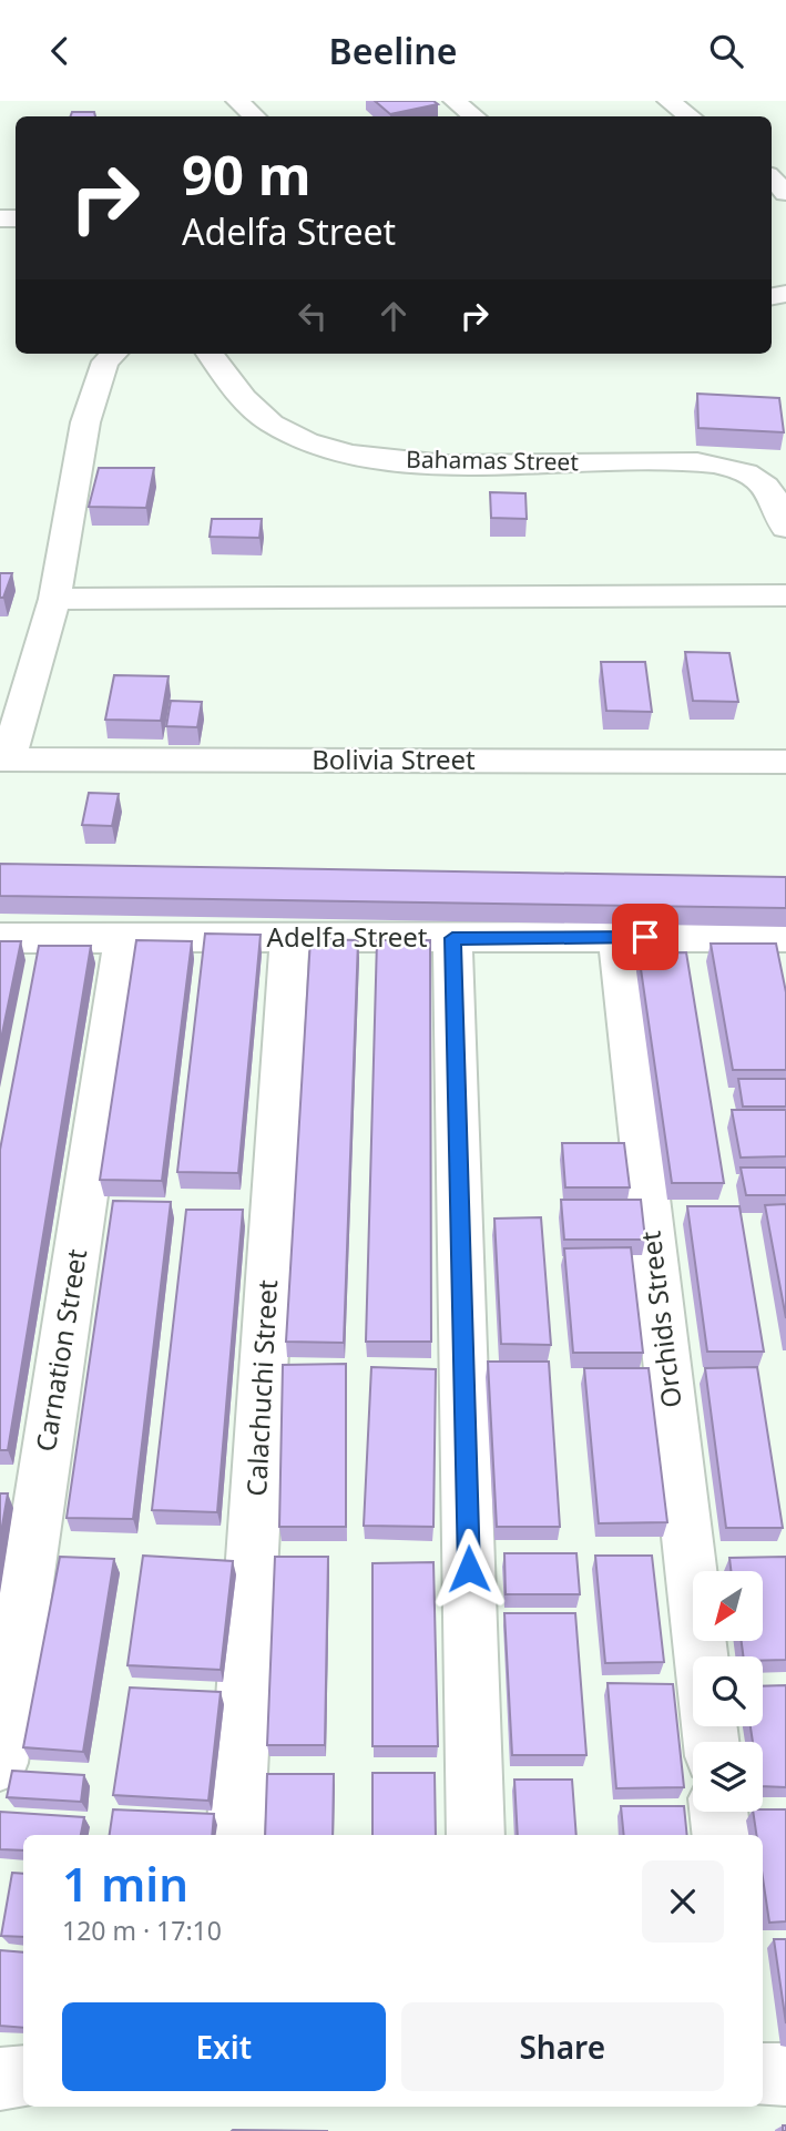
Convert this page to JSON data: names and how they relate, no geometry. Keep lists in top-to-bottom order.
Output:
{
  "streets": {
    "street": [
      "Bahamas Street",
      "Bolivia Street",
      "Adelfa Street",
      "Orchids Street",
      "Carnation Street",
      "Calachuchi Street"
    ]
  },
  "crossings": [
    ["Adelfa Street", "Orchids Street"],
    ["Adelfa Street", "Carnation Street"],
    ["Adelfa Street", "Calachuchi Street"]
  ],
  "north": "bottom left",
  "page": {
    "header": "Beeline",
    "turn": ["90 m", "Adelfa Street"],
    "heading": ["1 min", "120 m · 17:10"],
    "buttons": ["Exit", "Share"]
  }
}
